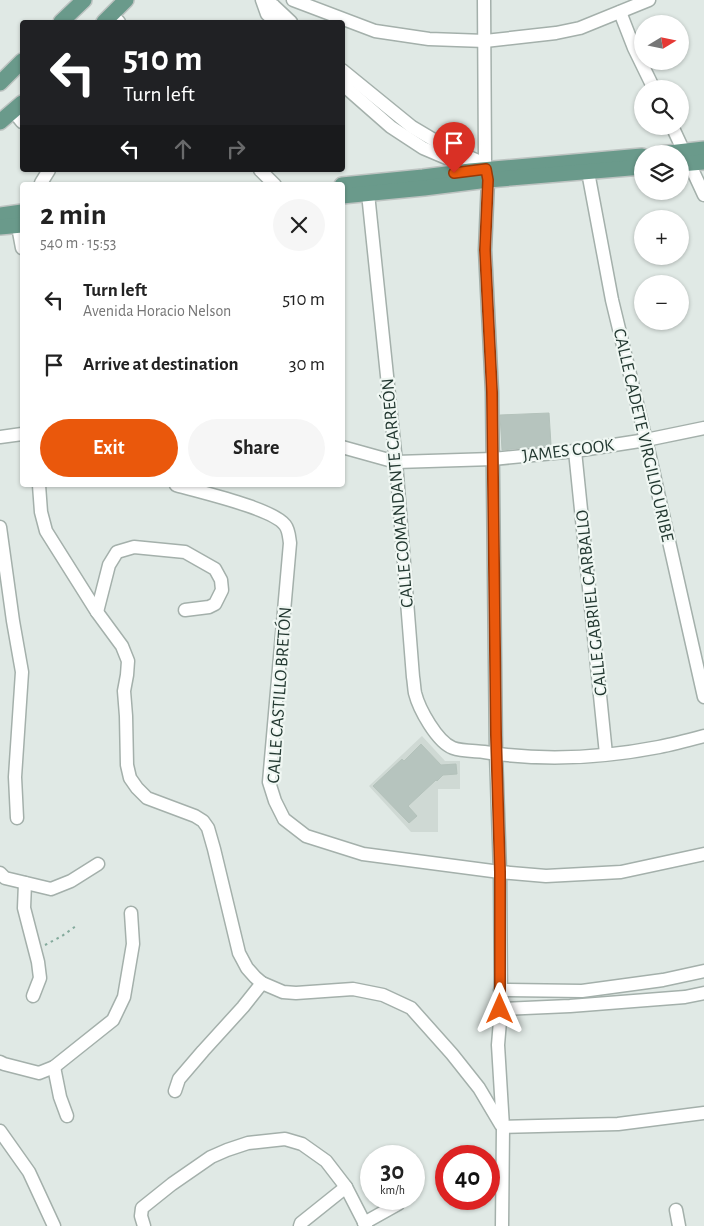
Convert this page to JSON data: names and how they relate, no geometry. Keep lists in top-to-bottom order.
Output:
{
  "streets": {
    "street": [
      "CALLE CADETE VIRGILIO URIBE",
      "JAMES COOK",
      "CALLE COMANDANTE CARREÓN",
      "CALLE GABRIEL CARBALLO",
      "CALLE CASTILLO BRETÓN"
    ]
  },
  "crossings": [
    ["CALLE CADETE VIRGILIO URIBE", "JAMES COOK"],
    ["JAMES COOK", "CALLE COMANDANTE CARREÓN"],
    ["JAMES COOK", "CALLE GABRIEL CARBALLO"],
    ["CALLE COMANDANTE CARREÓN", "CALLE GABRIEL CARBALLO"]
  ],
  "north": "right",
  "page": {
    "map_buttons": ["+", "−"],
    "turn": ["510 m", "Turn left"],
    "heading": ["2 min", "540 m · 15:53"],
    "list": [
      {
        "name": "Turn left",
        "note": "Avenida Horacio Nelson",
        "value": "510 m"
      },
      {
        "name": "Arrive at destination",
        "value": "30 m"
      }
    ],
    "buttons": ["Exit", "Share"],
    "speed": "30 km/h",
    "limit": "40"
  }
}
